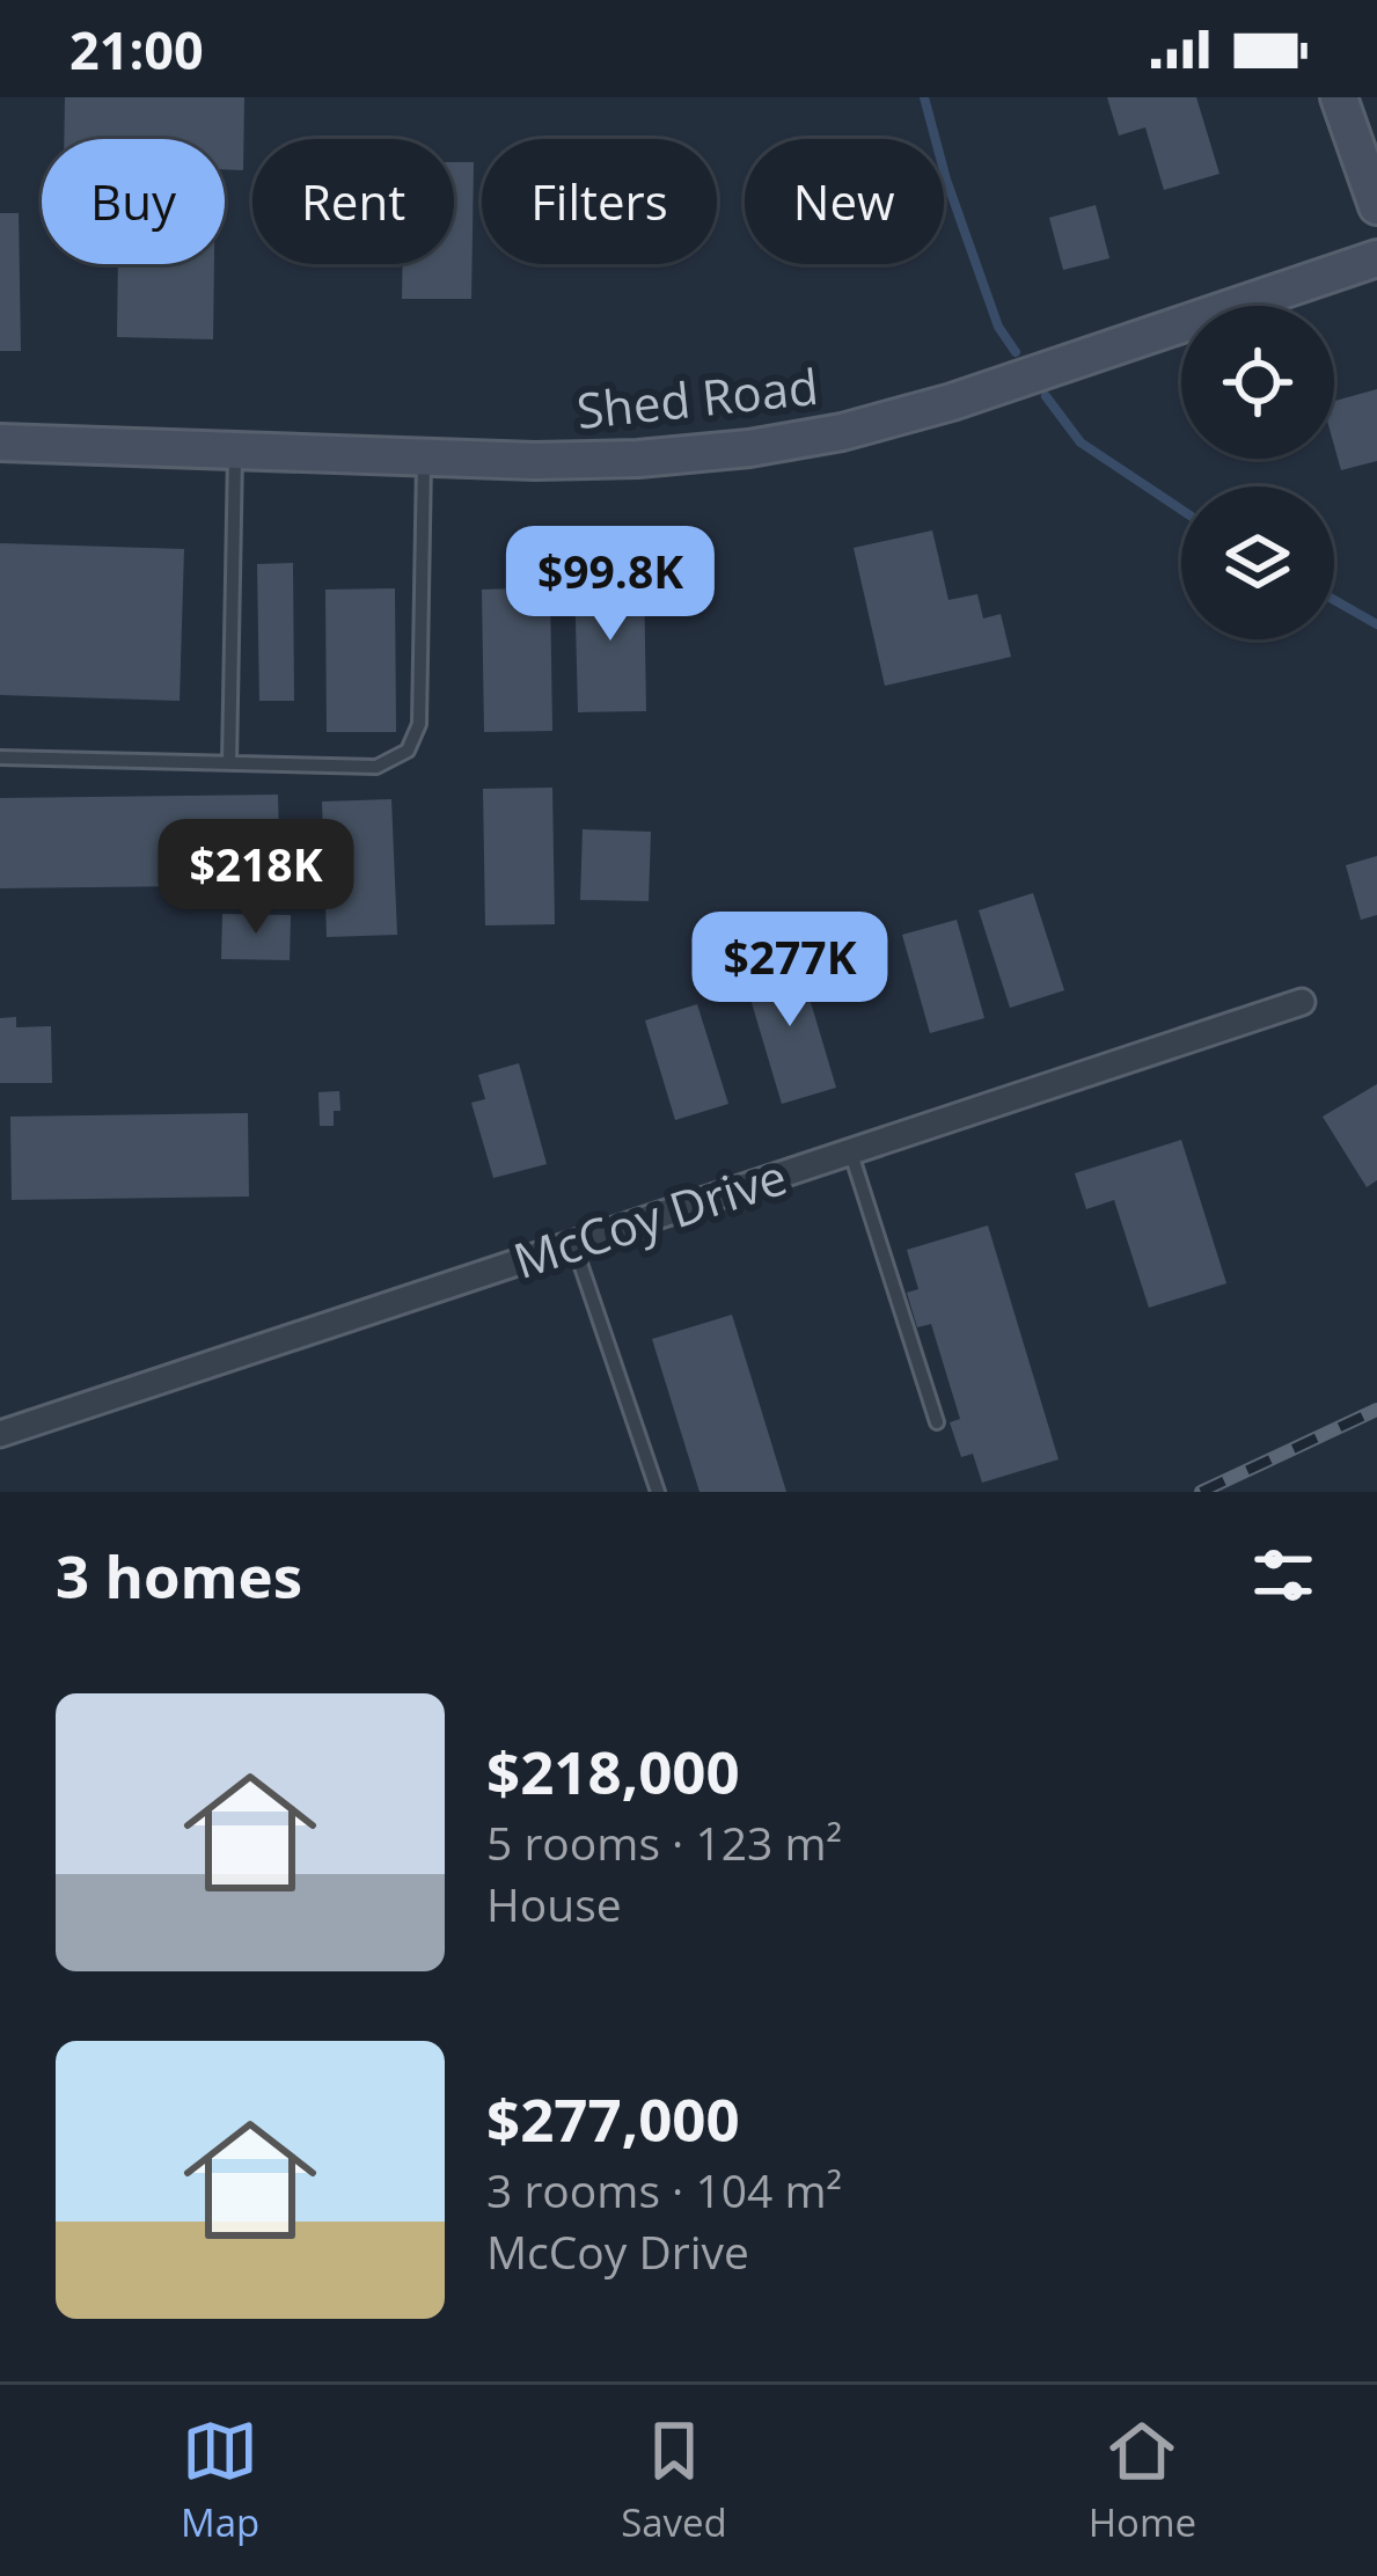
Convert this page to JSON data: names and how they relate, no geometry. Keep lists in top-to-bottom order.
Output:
{
  "streets": {
    "street": ["Shed Road", "McCoy Drive"]
  },
  "page": {
    "status": "21:00",
    "chip": [
      "Buy",
      "Rent",
      "Filters",
      "New"
    ],
    "price": ["$99.8K", "$218K", "$277K"],
    "heading": "3 homes",
    "list": [
      {
        "name": "$218,000",
        "note": "5 rooms · 123 m² · House"
      },
      {
        "name": "$277,000",
        "note": "3 rooms · 104 m² · McCoy Drive"
      }
    ],
    "tabs": ["Map", "Saved", "Home"]
  }
}
